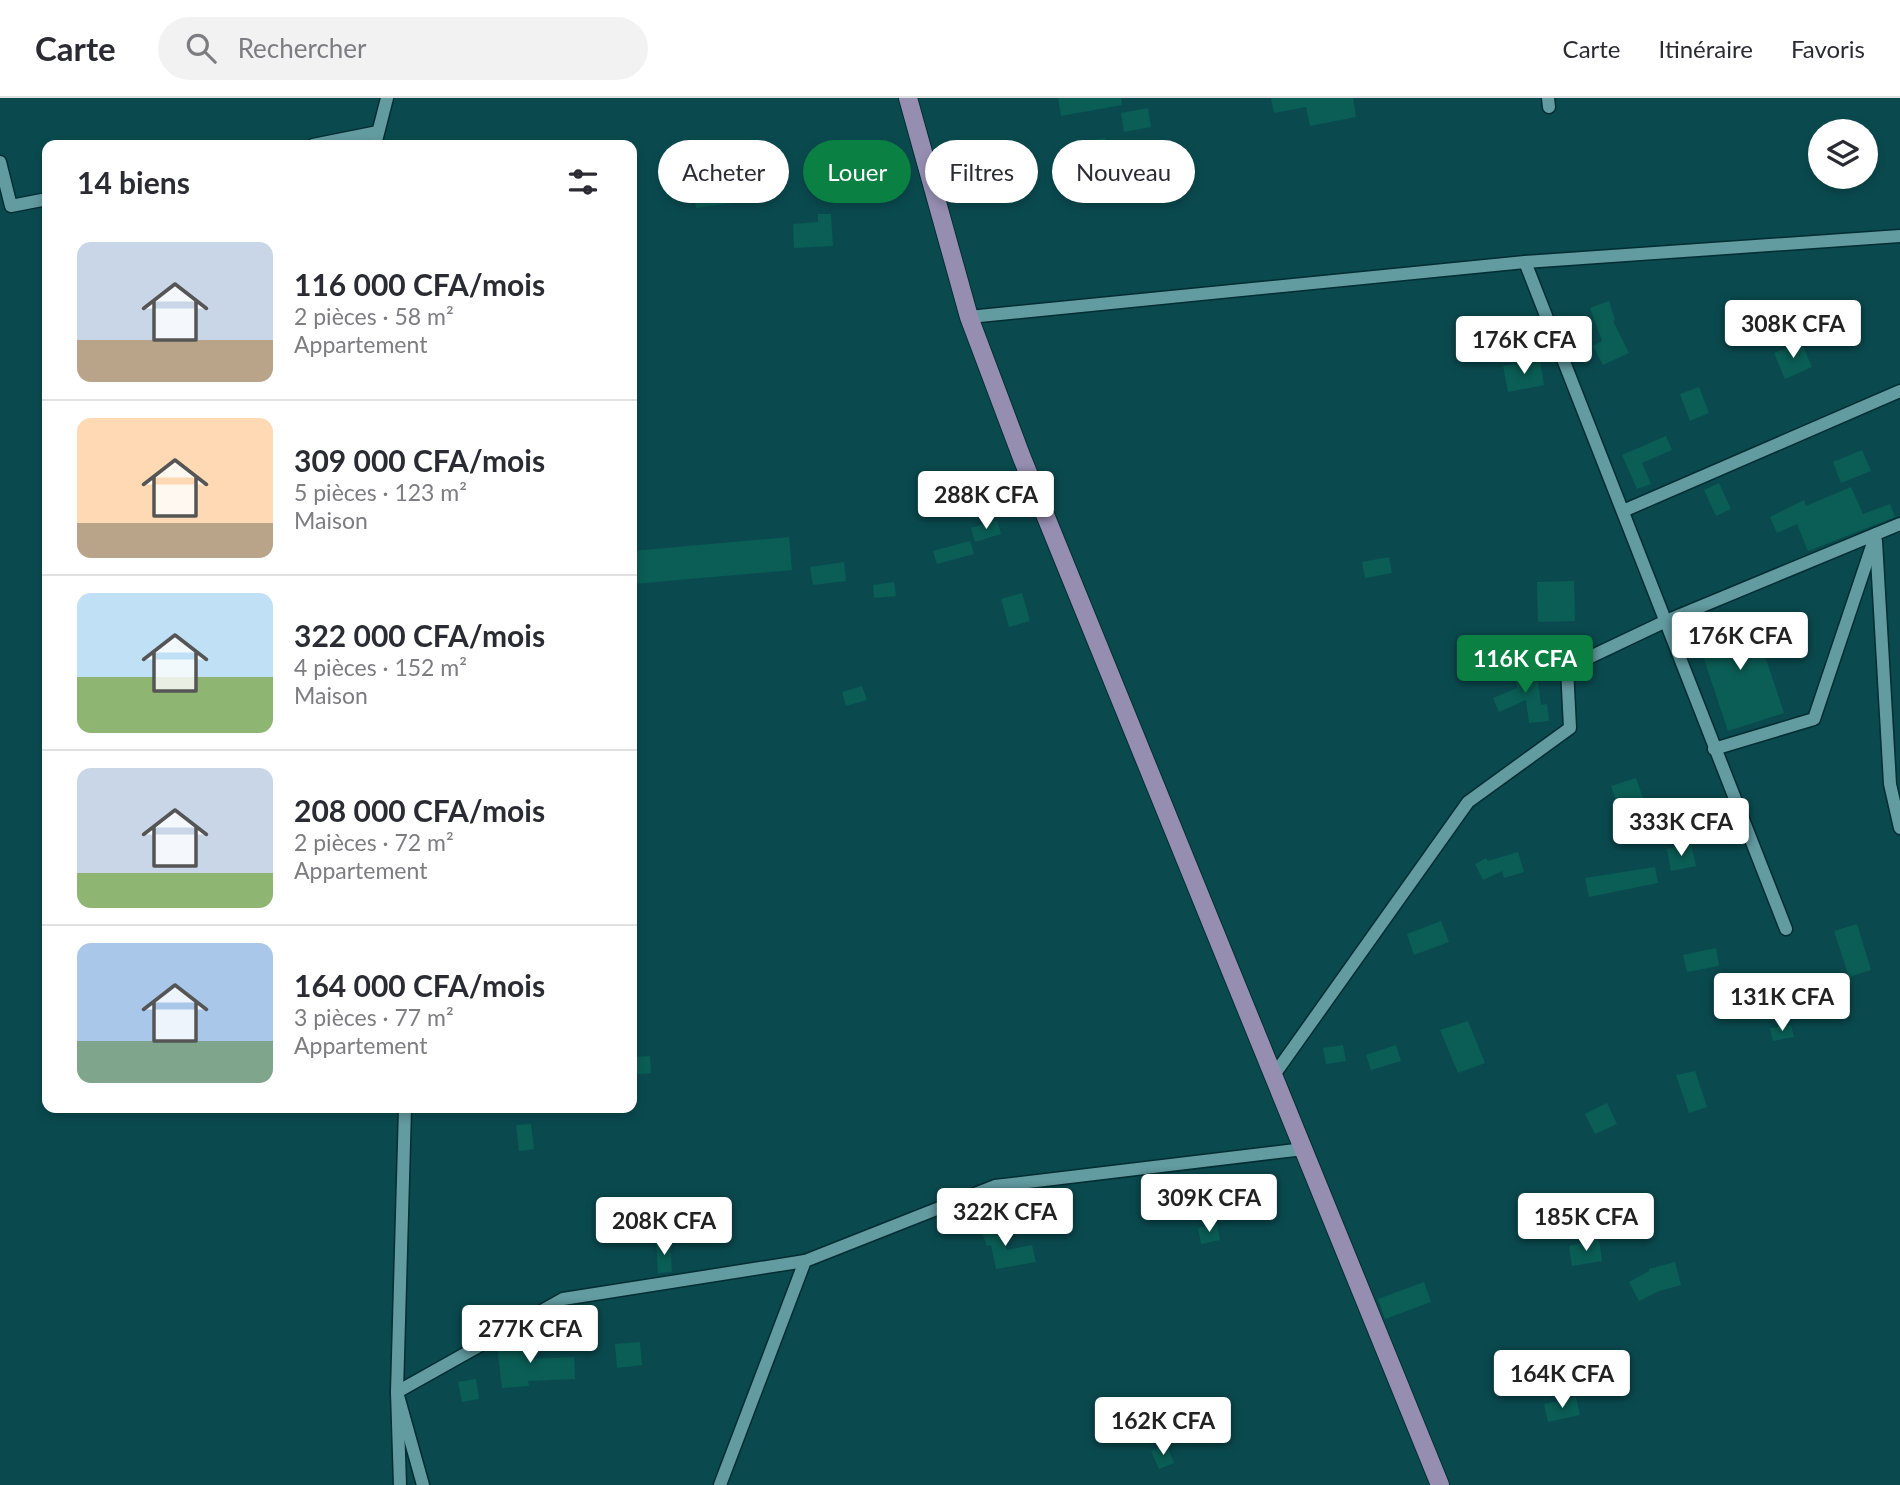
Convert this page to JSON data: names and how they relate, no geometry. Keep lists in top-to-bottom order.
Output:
{
  "page": {
    "header": "Carte",
    "search": "Rechercher",
    "nav": ["Carte", "Itinéraire", "Favoris"],
    "chip": [
      "Acheter",
      "Louer",
      "Filtres",
      "Nouveau"
    ],
    "heading": "14 biens",
    "list": [
      {
        "name": "116 000 CFA/mois",
        "note": "2 pièces · 58 m² · Appartement"
      },
      {
        "name": "309 000 CFA/mois",
        "note": "5 pièces · 123 m² · Maison"
      },
      {
        "name": "322 000 CFA/mois",
        "note": "4 pièces · 152 m² · Maison"
      },
      {
        "name": "208 000 CFA/mois",
        "note": "2 pièces · 72 m² · Appartement"
      },
      {
        "name": "164 000 CFA/mois",
        "note": "3 pièces · 77 m² · Appartement"
      }
    ],
    "price": [
      "308K CFA",
      "176K CFA",
      "288K CFA",
      "176K CFA",
      "116K CFA",
      "333K CFA",
      "131K CFA",
      "309K CFA",
      "322K CFA",
      "185K CFA",
      "208K CFA",
      "277K CFA",
      "164K CFA",
      "162K CFA"
    ]
  }
}
